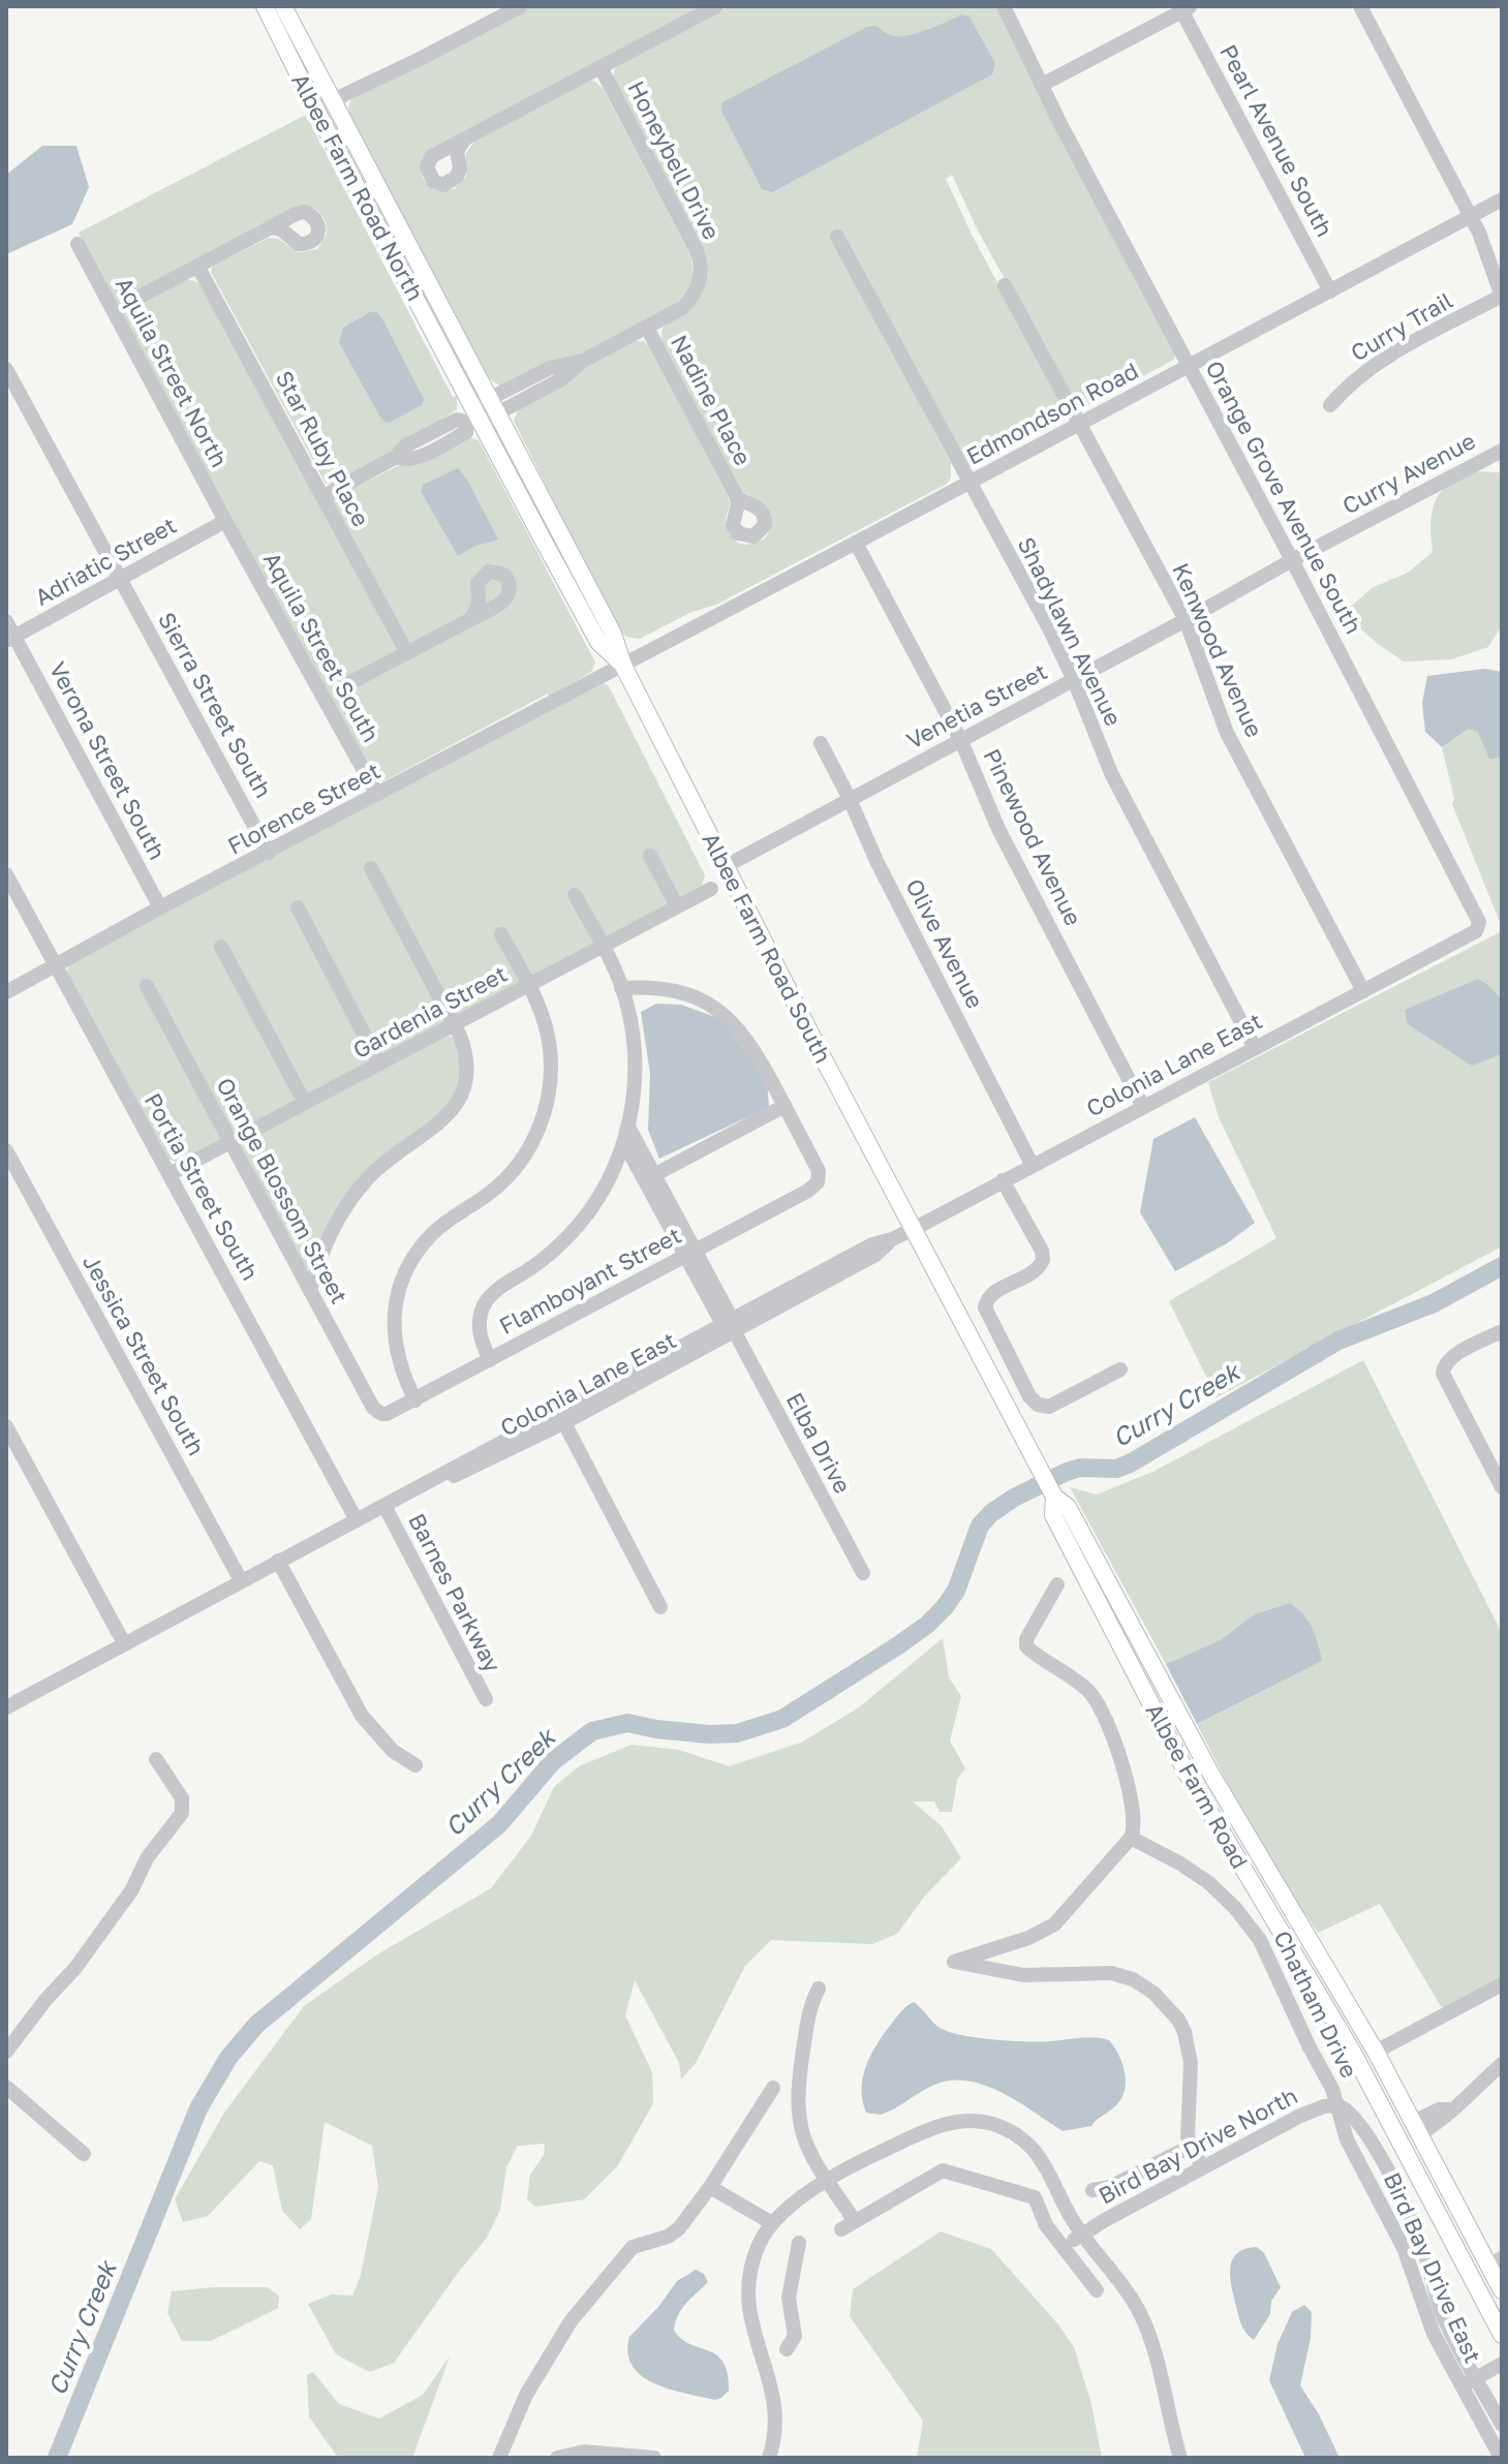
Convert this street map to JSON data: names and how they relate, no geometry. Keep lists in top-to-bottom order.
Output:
{
  "streets": {
    "main road": ["Albee Farm Road North", "Albee Farm Road South", "Albee Farm Road"],
    "street": [
      "Pearl Avenue South",
      "Honeybell Drive",
      "Curry Trail",
      "Aquila Street North",
      "Nadine Place",
      "Edmondson Road",
      "Star Ruby Place",
      "Curry Avenue",
      "Orange Grove Avenue South",
      "Adriatic Street",
      "Shadylawn Avenue",
      "Aquila Street South",
      "Kenwood Avenue",
      "Sierra Street South",
      "Venetia Street",
      "Verona Street South",
      "Florence Street",
      "Pinewood Avenue",
      "Olive Avenue",
      "Gardenia Street",
      "Colonia Lane East",
      "Portia Street South",
      "Orange Blossom Street",
      "Flamboyant Street",
      "Jessica Street South",
      "Elba Drive",
      "Barnes Parkway",
      "Chatham Drive",
      "Bird Bay Drive North",
      "Bird Bay Drive East"
    ]
  },
  "crossings": [
    ["Pearl Avenue South", "Edmondson Road"],
    ["Honeybell Drive", "Nadine Place"],
    ["Honeybell Drive", "Star Ruby Place"],
    ["Honeybell Drive", "Albee Farm Road South"],
    ["Albee Farm Road North", "Albee Farm Road South"],
    ["Aquila Street North", "Adriatic Street"],
    ["Aquila Street North", "Aquila Street South"],
    ["Edmondson Road", "Orange Grove Avenue South"],
    ["Edmondson Road", "Shadylawn Avenue"],
    ["Edmondson Road", "Kenwood Avenue"],
    ["Edmondson Road", "Florence Street"],
    ["Edmondson Road", "Pinewood Avenue"],
    ["Edmondson Road", "Albee Farm Road South"],
    ["Curry Avenue", "Orange Grove Avenue South"],
    ["Curry Avenue", "Venetia Street"],
    ["Orange Grove Avenue South", "Venetia Street"],
    ["Orange Grove Avenue South", "Colonia Lane East"],
    ["Adriatic Street", "Aquila Street South"],
    ["Adriatic Street", "Sierra Street South"],
    ["Adriatic Street", "Verona Street South"],
    ["Shadylawn Avenue", "Venetia Street"],
    ["Shadylawn Avenue", "Colonia Lane East"],
    ["Aquila Street South", "Florence Street"],
    ["Kenwood Avenue", "Venetia Street"],
    ["Kenwood Avenue", "Colonia Lane East"],
    ["Sierra Street South", "Florence Street"],
    ["Venetia Street", "Pinewood Avenue"],
    ["Venetia Street", "Olive Avenue"],
    ["Venetia Street", "Albee Farm Road South"],
    ["Verona Street South", "Florence Street"],
    ["Florence Street", "Albee Farm Road South"],
    ["Florence Street", "Portia Street South"],
    ["Pinewood Avenue", "Colonia Lane East"],
    ["Olive Avenue", "Colonia Lane East"],
    ["Albee Farm Road South", "Colonia Lane East"],
    ["Albee Farm Road South", "Albee Farm Road"],
    ["Gardenia Street", "Portia Street South"],
    ["Gardenia Street", "Orange Blossom Street"],
    ["Colonia Lane East", "Portia Street South"],
    ["Colonia Lane East", "Jessica Street South"],
    ["Colonia Lane East", "Elba Drive"],
    ["Colonia Lane East", "Barnes Parkway"],
    ["Colonia Lane East", "Albee Farm Road"],
    ["Orange Blossom Street", "Flamboyant Street"],
    ["Flamboyant Street", "Elba Drive"],
    ["Chatham Drive", "Bird Bay Drive North"],
    ["Chatham Drive", "Bird Bay Drive East"],
    ["Bird Bay Drive North", "Bird Bay Drive East"]
  ],
  "water": ["Curry Creek"]
}
